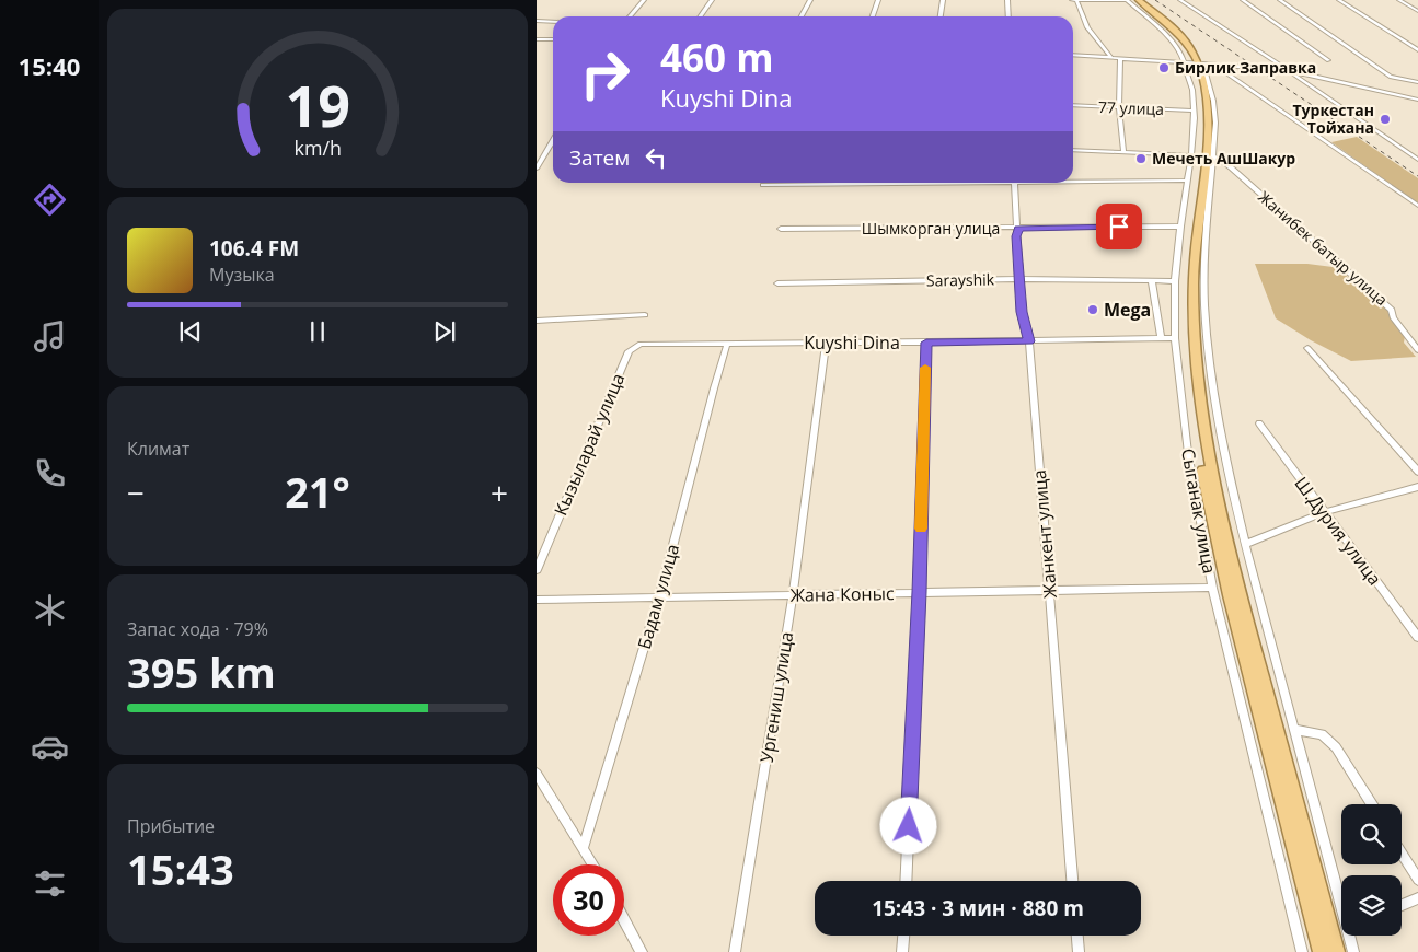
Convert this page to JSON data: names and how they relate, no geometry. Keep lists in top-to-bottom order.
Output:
{
  "streets": {
    "street": [
      "77 улица",
      "Шымкорган улица",
      "Жанибек батыр улица",
      "Sarayshik",
      "Kuyshi Dina",
      "Кызыларай улица",
      "Сыганак улица",
      "Ш.Дурия улица",
      "Жанкент улица",
      "Жана Коныс",
      "Бадам улица",
      "Ургениш улица"
    ]
  },
  "crossings": [
    ["77 улица", "Сыганак улица"],
    ["Шымкорган улица", "Сыганак улица"],
    ["Шымкорган улица", "Жанкент улица"],
    ["Sarayshik", "Сыганак улица"],
    ["Sarayshik", "Жанкент улица"],
    ["Kuyshi Dina", "Кызыларай улица"],
    ["Kuyshi Dina", "Сыганак улица"],
    ["Kuyshi Dina", "Жанкент улица"],
    ["Kuyshi Dina", "Бадам улица"],
    ["Kuyshi Dina", "Ургениш улица"],
    ["Сыганак улица", "Жана Коныс"],
    ["Жанкент улица", "Жана Коныс"],
    ["Жана Коныс", "Бадам улица"],
    ["Жана Коныс", "Ургениш улица"]
  ],
  "places": [
    "Бирлик Заправка",
    "Туркестан Тойхана",
    "Мечеть АшШакур",
    "Mega"
  ],
  "page": {
    "tabs": "15:40",
    "turn": ["460 m", "Kuyshi Dina"],
    "then": "Затем",
    "song": ["106.4 FM", "Музыка"],
    "tile": [
      "Климат",
      ["Запас хода · 79%", "395 km"],
      ["Прибытие", "15:43"]
    ],
    "heat": ["−", "21°", "+"],
    "limit": "30",
    "trip": "15:43 · 3 мин · 880 m",
    "gauge": ["19", "km/h"]
  }
}
